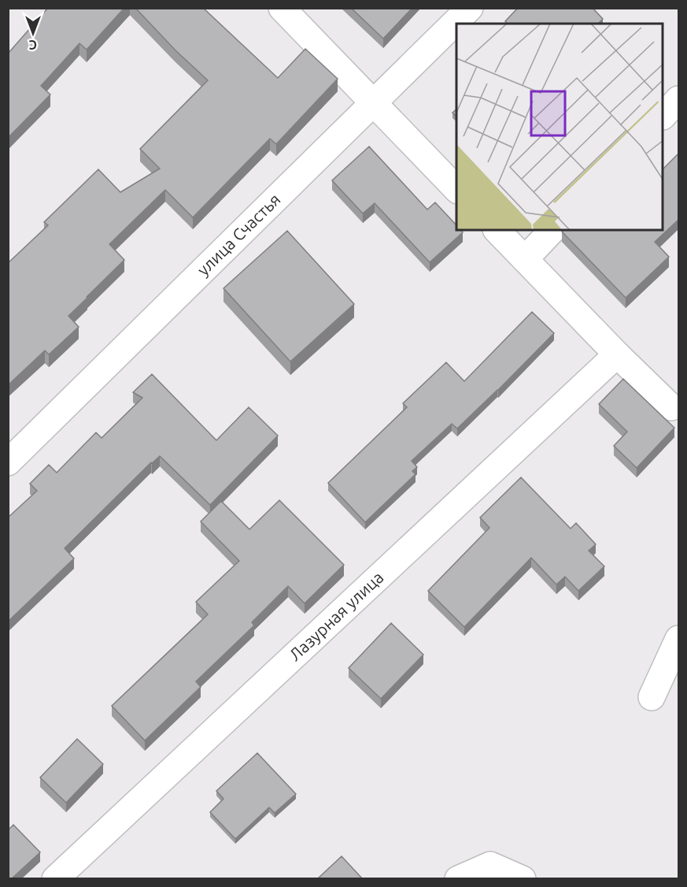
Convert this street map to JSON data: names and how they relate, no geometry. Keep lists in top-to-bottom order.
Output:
{
  "streets": {
    "street": ["улица Счастья", "Лазурная улица"]
  },
  "north": "bottom"
}
